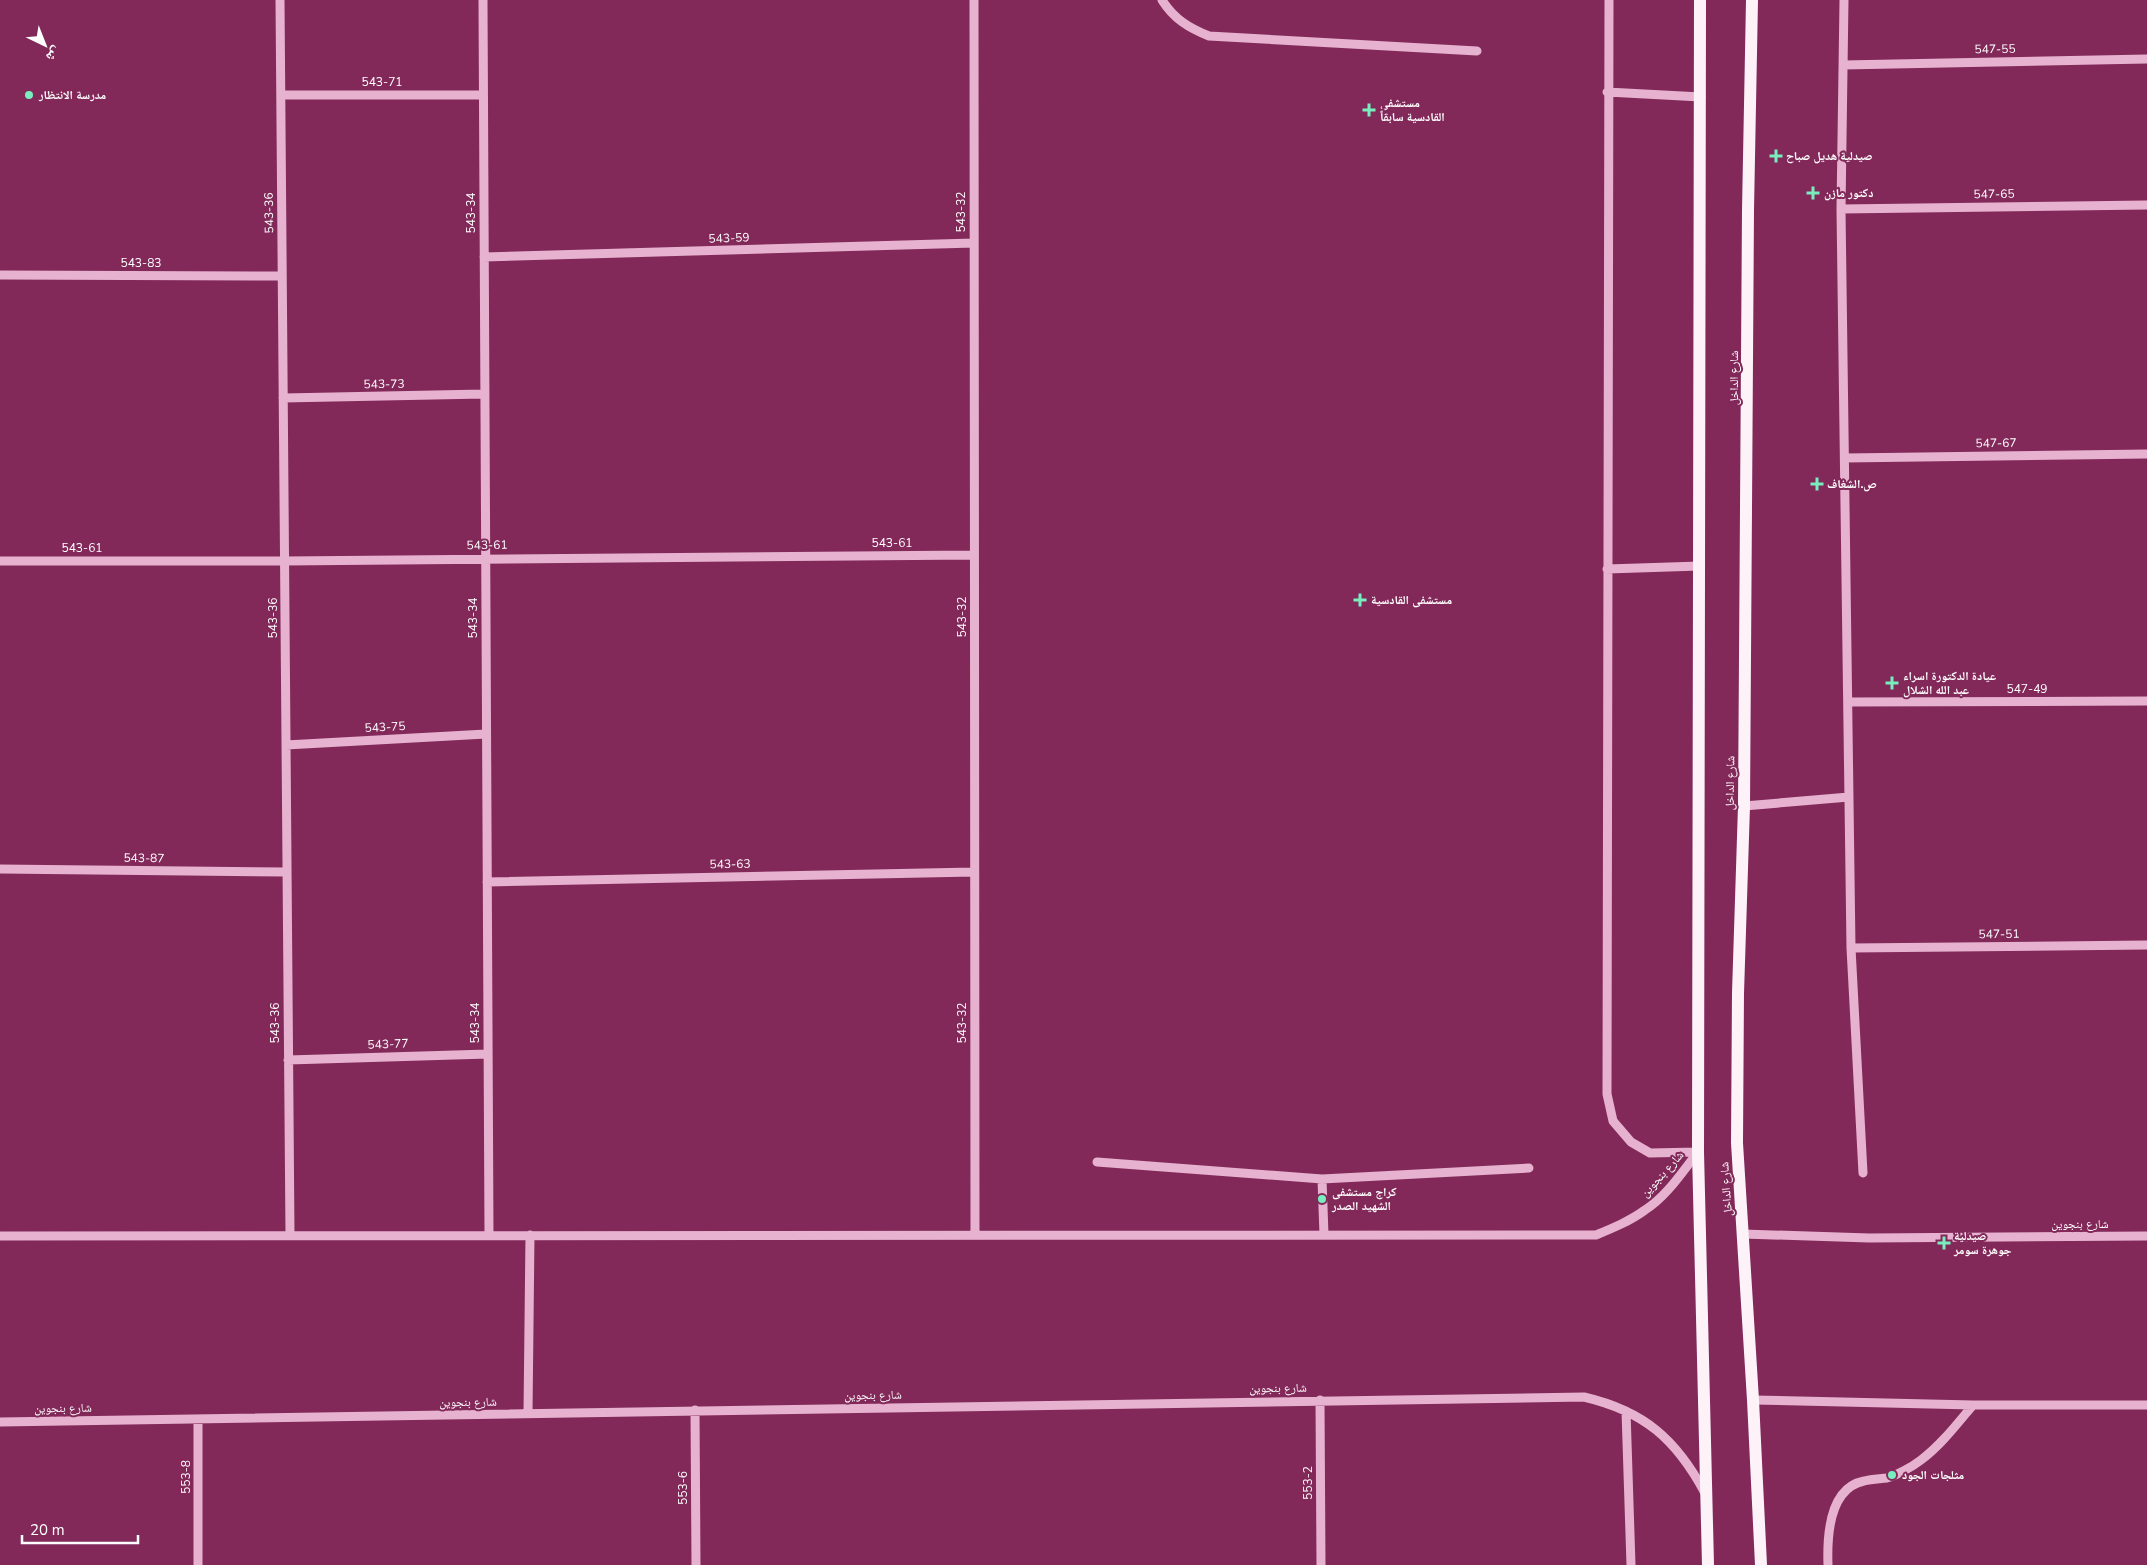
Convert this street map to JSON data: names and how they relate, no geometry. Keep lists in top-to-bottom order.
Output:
{
  "streets": {
    "main road": ["شارع الداخل"],
    "street": [
      "547-55",
      "543-71",
      "547-65",
      "543-32",
      "543-36",
      "543-34",
      "543-59",
      "543-83",
      "543-73",
      "547-67",
      "543-61",
      "547-49",
      "543-75",
      "543-87",
      "543-63",
      "547-51",
      "543-77",
      "شارع بنجوين",
      "553-8",
      "553-2",
      "553-6"
    ]
  },
  "crossings": [
    ["543-71", "543-36"],
    ["543-71", "543-34"],
    ["543-32", "543-59"],
    ["543-32", "543-61"],
    ["543-32", "543-63"],
    ["543-32", "شارع بنجوين"],
    ["543-36", "543-83"],
    ["543-36", "543-73"],
    ["543-36", "543-61"],
    ["543-36", "543-75"],
    ["543-36", "543-87"],
    ["543-36", "543-77"],
    ["543-36", "شارع بنجوين"],
    ["543-34", "543-59"],
    ["543-34", "543-73"],
    ["543-34", "543-61"],
    ["543-34", "543-75"],
    ["543-34", "543-63"],
    ["543-34", "543-77"],
    ["543-34", "شارع بنجوين"],
    ["شارع الداخل", "شارع بنجوين"],
    ["شارع بنجوين", "553-8"],
    ["شارع بنجوين", "553-2"],
    ["شارع بنجوين", "553-6"]
  ],
  "places": {
    "other": ["مدرسة الانتظار", "كراج مستشفى الشهيد الصدر", "مثلجات الجود"],
    "health": [
      "مستشفى القادسية سابقاً",
      "صيدلية هديل صباح",
      "دكتور مازن",
      "ص.الشغاف",
      "مستشفى القادسية",
      "عيادة الدكتورة اسراء عبد الله الشلال",
      "صيدلية جوهرة سومر"
    ]
  },
  "scale_bar": "20 m",
  "north": "bottom right"
}
